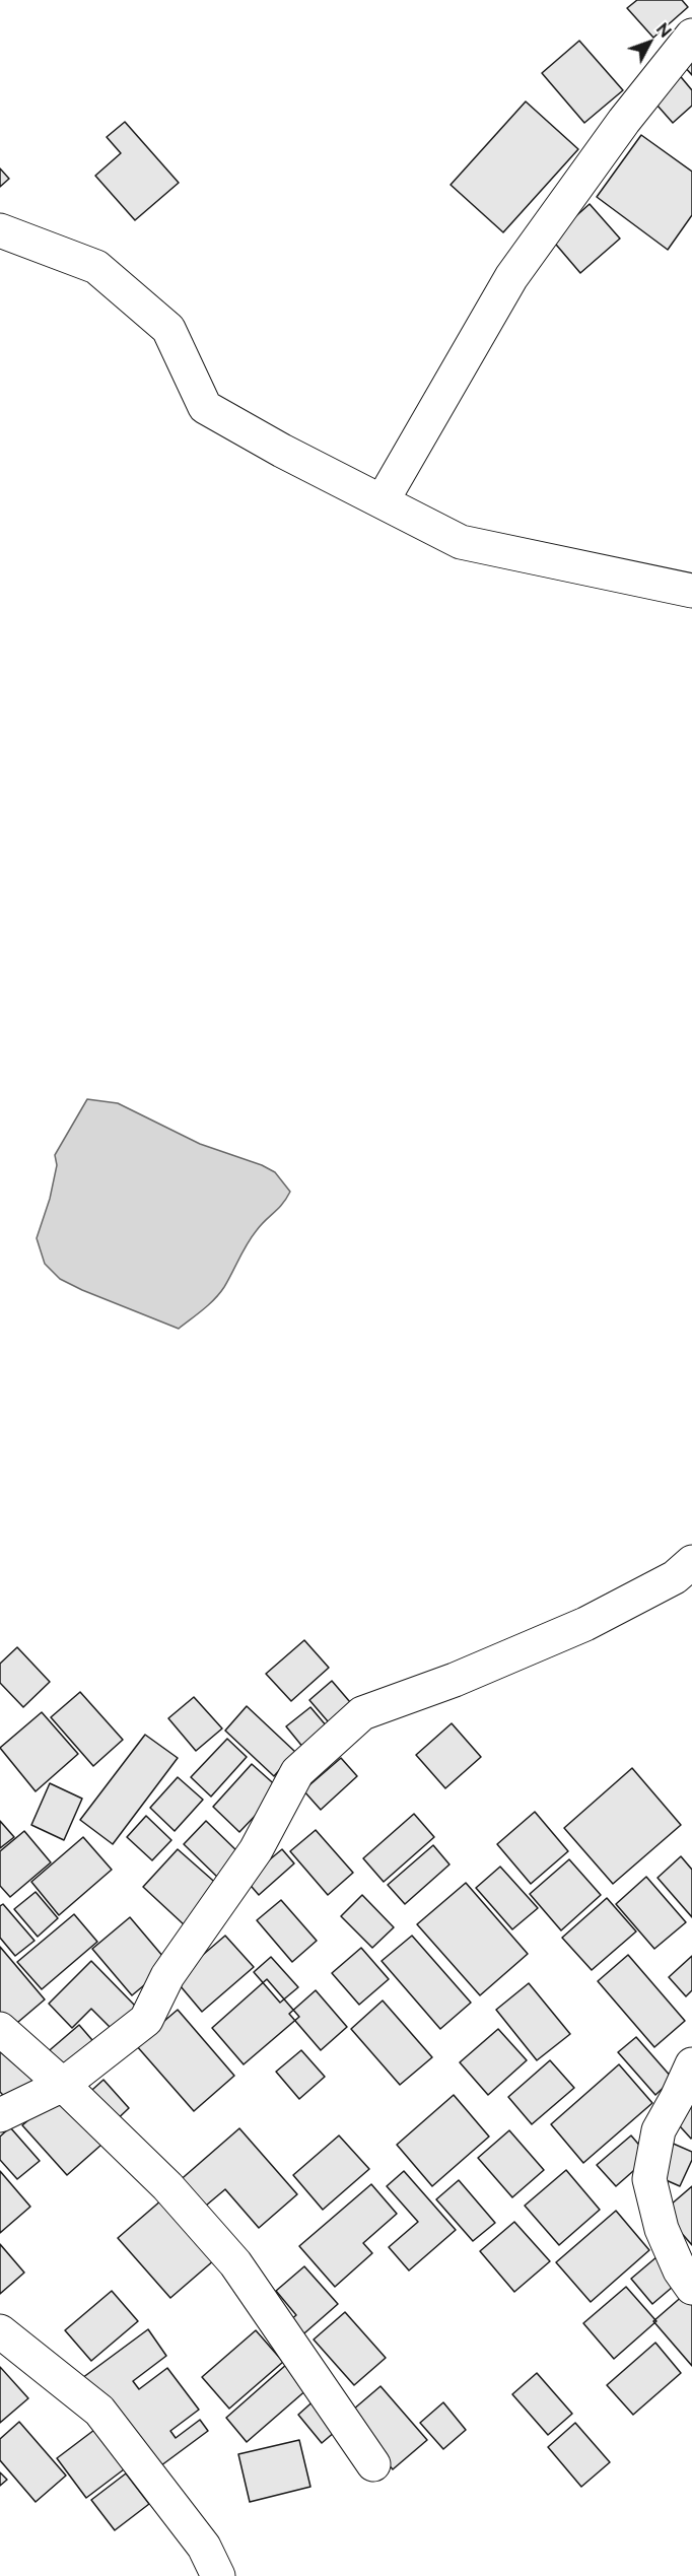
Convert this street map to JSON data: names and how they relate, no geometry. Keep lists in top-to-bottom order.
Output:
{
  "north": "top right"
}
